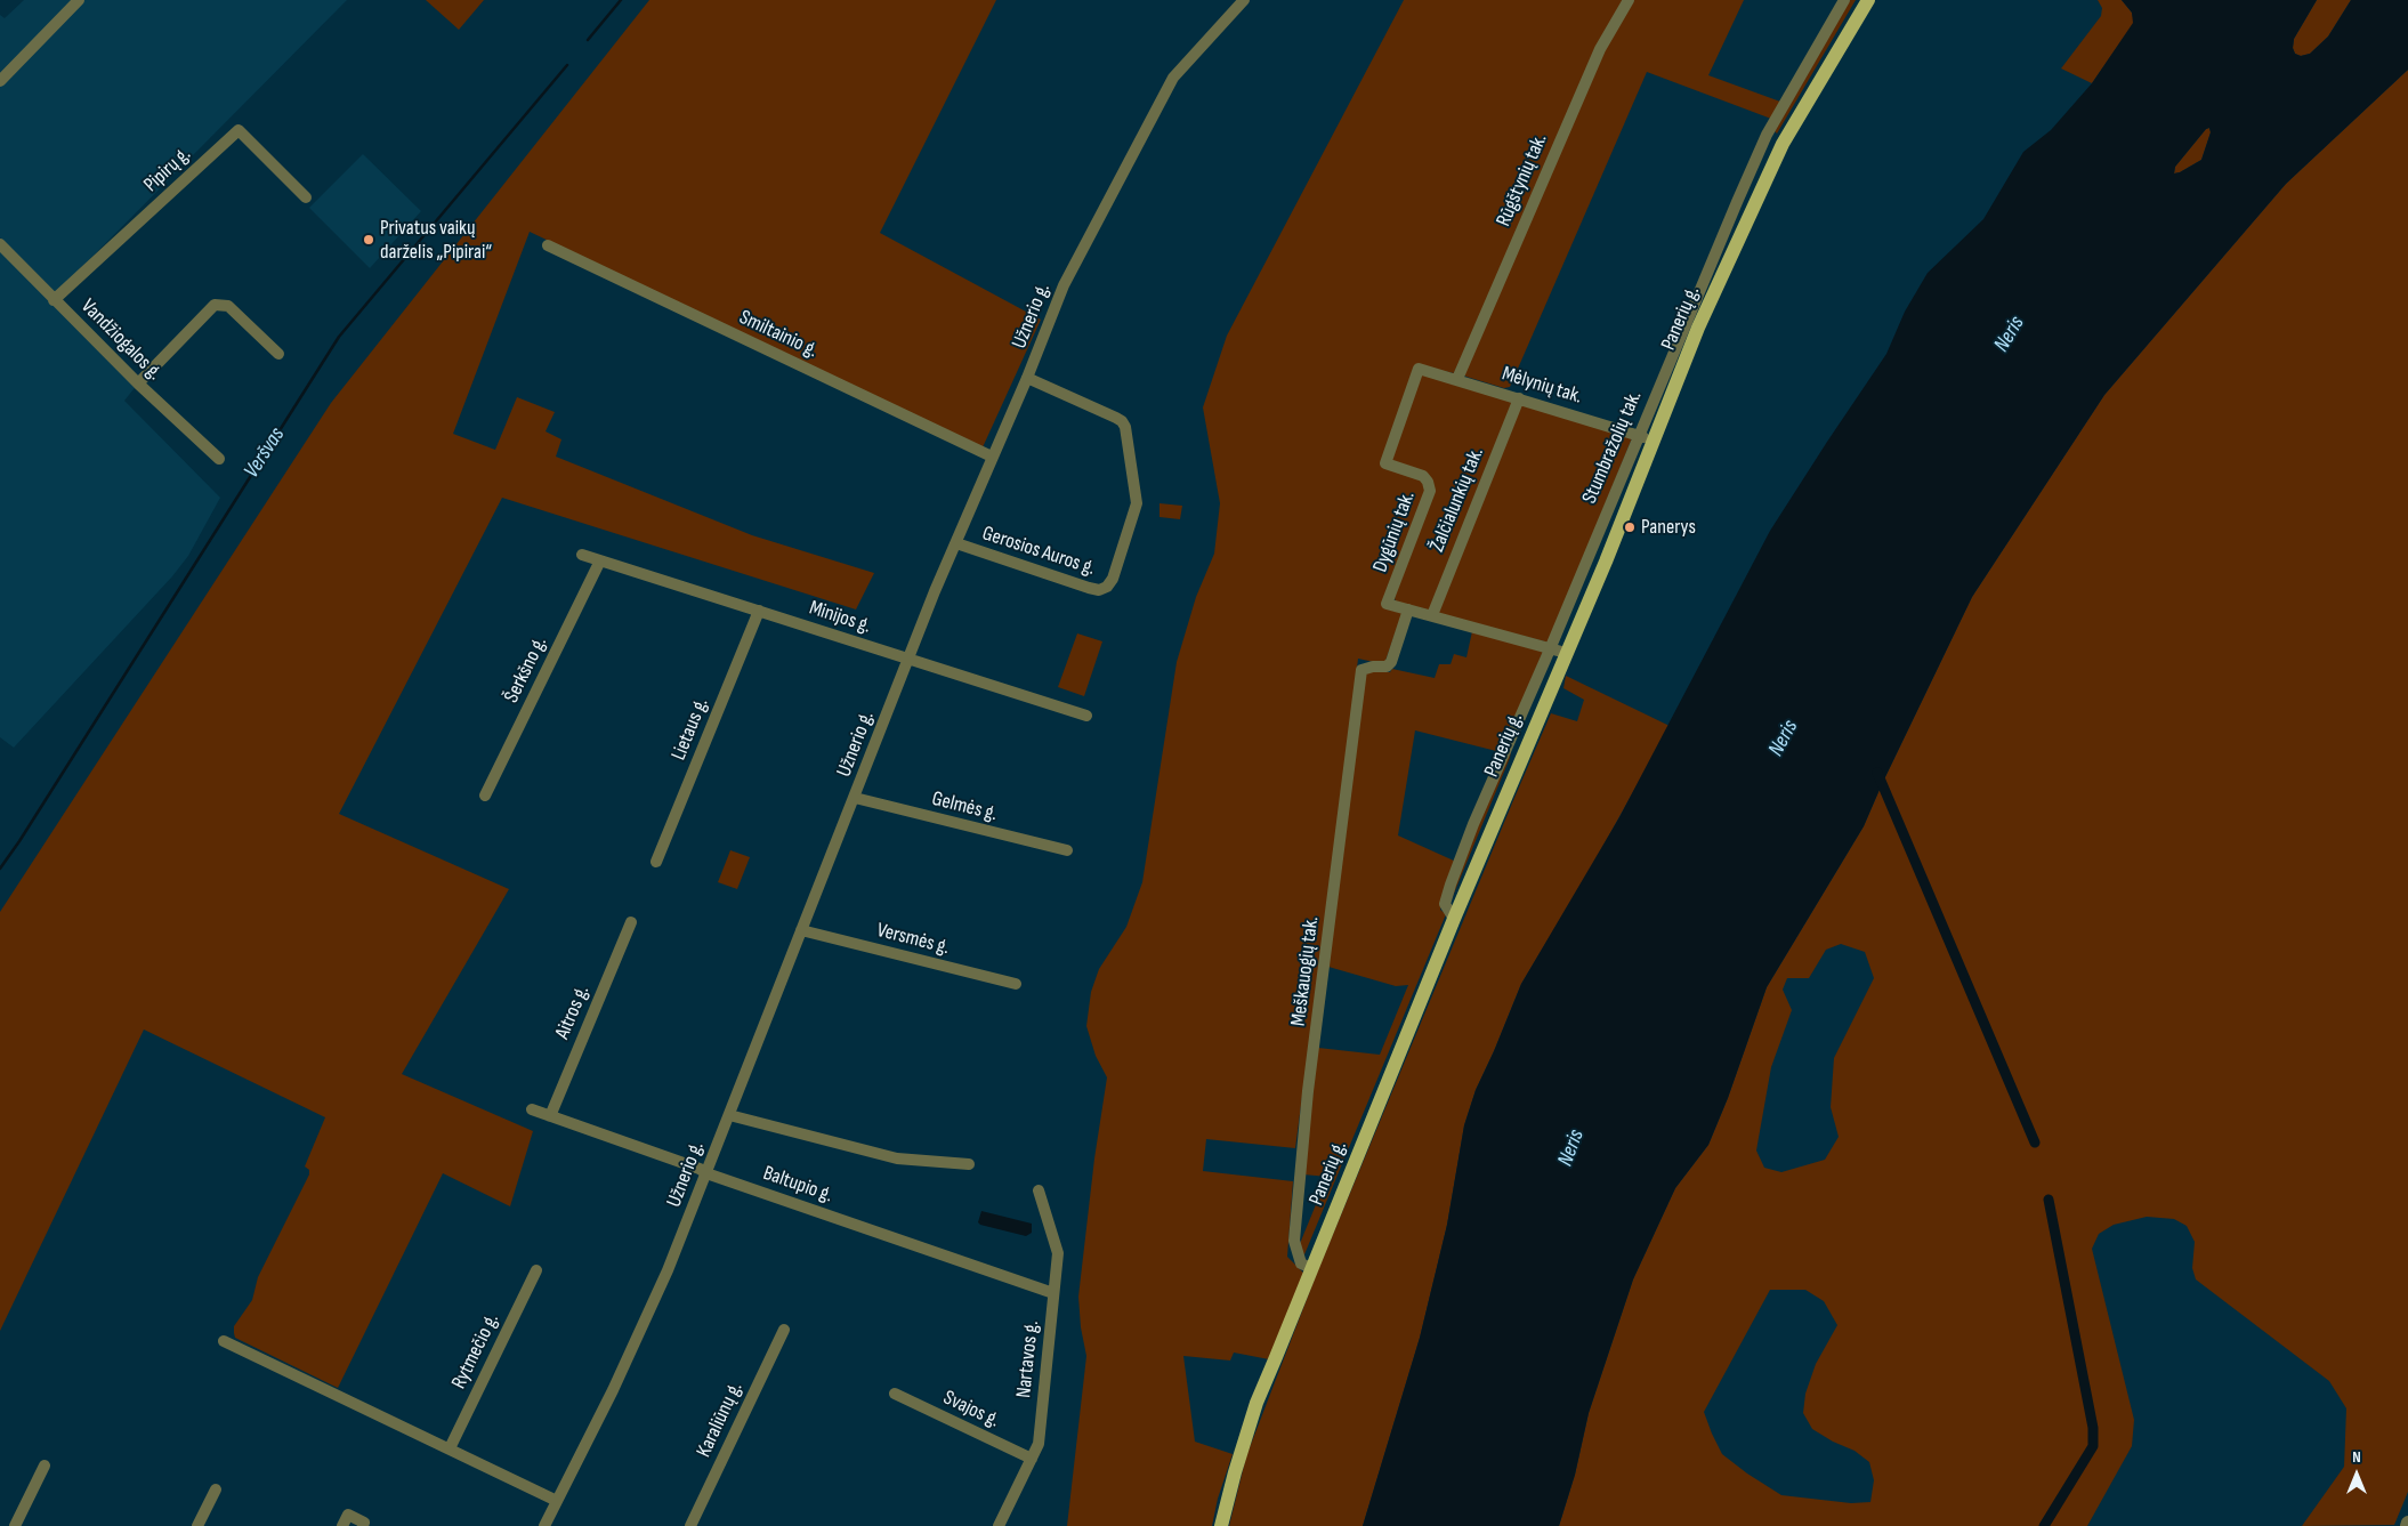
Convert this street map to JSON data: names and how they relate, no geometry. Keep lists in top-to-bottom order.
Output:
{
  "streets": {
    "main road": ["Panerių g."],
    "street": [
      "Pipirų g.",
      "Rūgštynių tak.",
      "Užnerio g.",
      "Smiltainio g.",
      "Vandžiogalos g.",
      "Mėlynių tak.",
      "Stumbražolių tak.",
      "Žalčialunkių tak.",
      "Dygūnių tak.",
      "Gerosios Auros g.",
      "Minijos g.",
      "Šerkšno g.",
      "Lietaus g.",
      "Gelmės g.",
      "Versmės g.",
      "Meškauogių tak.",
      "Aitros g.",
      "Baltupio g.",
      "Rytmečio g.",
      "Nartavos g.",
      "Svajos g.",
      "Karaliūnų g."
    ]
  },
  "crossings": [
    ["Pipirų g.", "Vandžiogalos g."],
    ["Rūgštynių tak.", "Mėlynių tak."],
    ["Užnerio g.", "Smiltainio g."],
    ["Užnerio g.", "Gerosios Auros g."],
    ["Užnerio g.", "Minijos g."],
    ["Užnerio g.", "Gelmės g."],
    ["Užnerio g.", "Versmės g."],
    ["Užnerio g.", "Baltupio g."],
    ["Panerių g.", "Mėlynių tak."],
    ["Panerių g.", "Stumbražolių tak."],
    ["Panerių g.", "Meškauogių tak."],
    ["Mėlynių tak.", "Stumbražolių tak."],
    ["Mėlynių tak.", "Žalčialunkių tak."],
    ["Mėlynių tak.", "Dygūnių tak."],
    ["Dygūnių tak.", "Meškauogių tak."],
    ["Minijos g.", "Šerkšno g."],
    ["Minijos g.", "Lietaus g."],
    ["Aitros g.", "Baltupio g."],
    ["Baltupio g.", "Nartavos g."],
    ["Nartavos g.", "Svajos g."]
  ],
  "water": ["Neris", "Veršvas"],
  "places": ["Privatus vaikų darželis „Pipirai“", "Panerys"],
  "north": "top"
}
